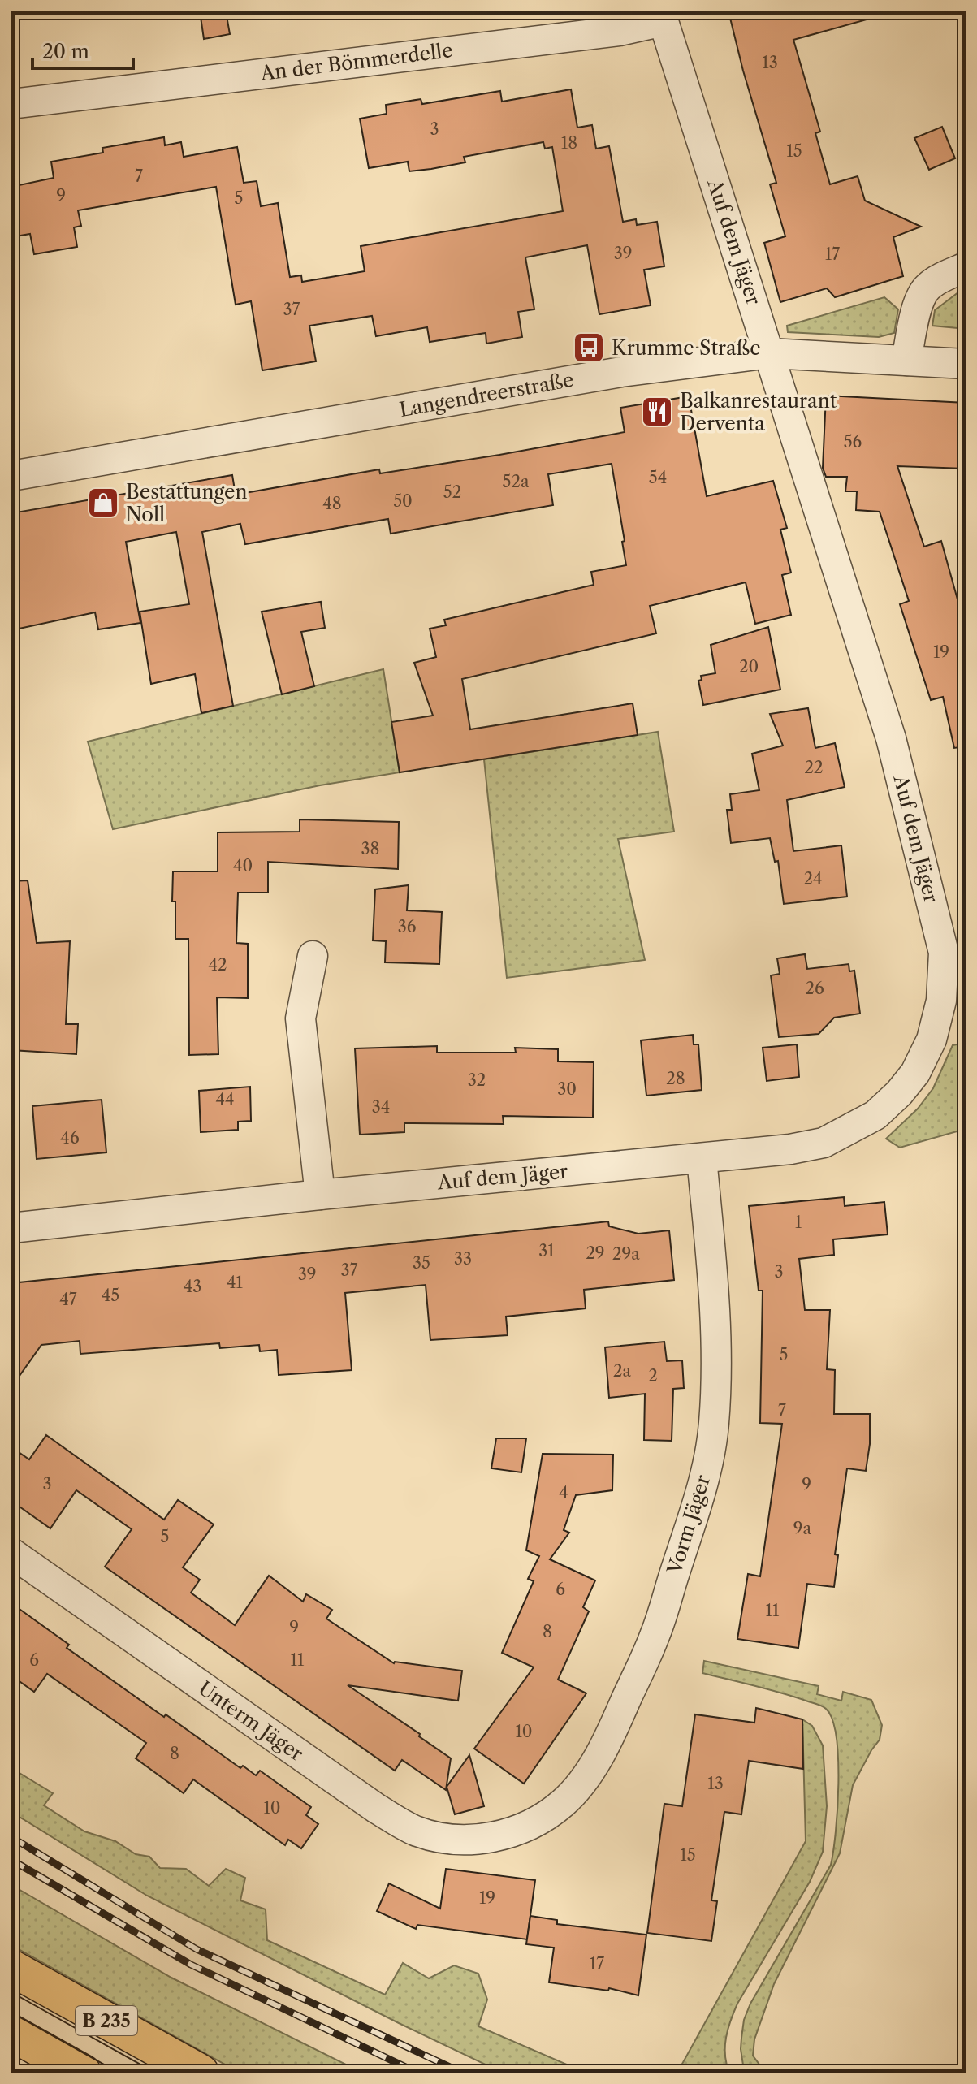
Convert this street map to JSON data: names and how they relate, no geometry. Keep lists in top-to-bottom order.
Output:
{
  "streets": {
    "main road": ["B 235"],
    "street": [
      "An der Bömmerdelle",
      "Auf dem Jäger",
      "Langendreerstraße",
      "Vorm Jäger",
      "Unterm Jäger"
    ]
  },
  "crossings": [
    ["An der Bömmerdelle", "Auf dem Jäger"],
    ["Auf dem Jäger", "Langendreerstraße"],
    ["Auf dem Jäger", "Vorm Jäger"],
    ["Vorm Jäger", "Unterm Jäger"]
  ],
  "places": {
    "bus stop": ["Krumme Straße"],
    "restaurant": ["Balkanrestaurant Derventa"],
    "shop": ["Bestattungen Noll"]
  },
  "house_numbers": [
    "13",
    "3",
    "18",
    "15",
    "7",
    "9",
    "5",
    "39",
    "17",
    "37",
    "56",
    "54",
    "52a",
    "52",
    "50",
    "48",
    "19",
    "20",
    "22",
    "38",
    "40",
    "24",
    "36",
    "42",
    "26",
    "28",
    "32",
    "30",
    "44",
    "34",
    "46",
    "1",
    "31",
    "29",
    "29a",
    "33",
    "35",
    "37",
    "3",
    "39",
    "41",
    "43",
    "45",
    "47",
    "5",
    "2a",
    "2",
    "7",
    "3",
    "9",
    "4",
    "9a",
    "5",
    "6",
    "11",
    "9",
    "8",
    "6",
    "11",
    "10",
    "8",
    "13",
    "10",
    "15",
    "19",
    "17"
  ],
  "scale_bar": "20 m"
}
